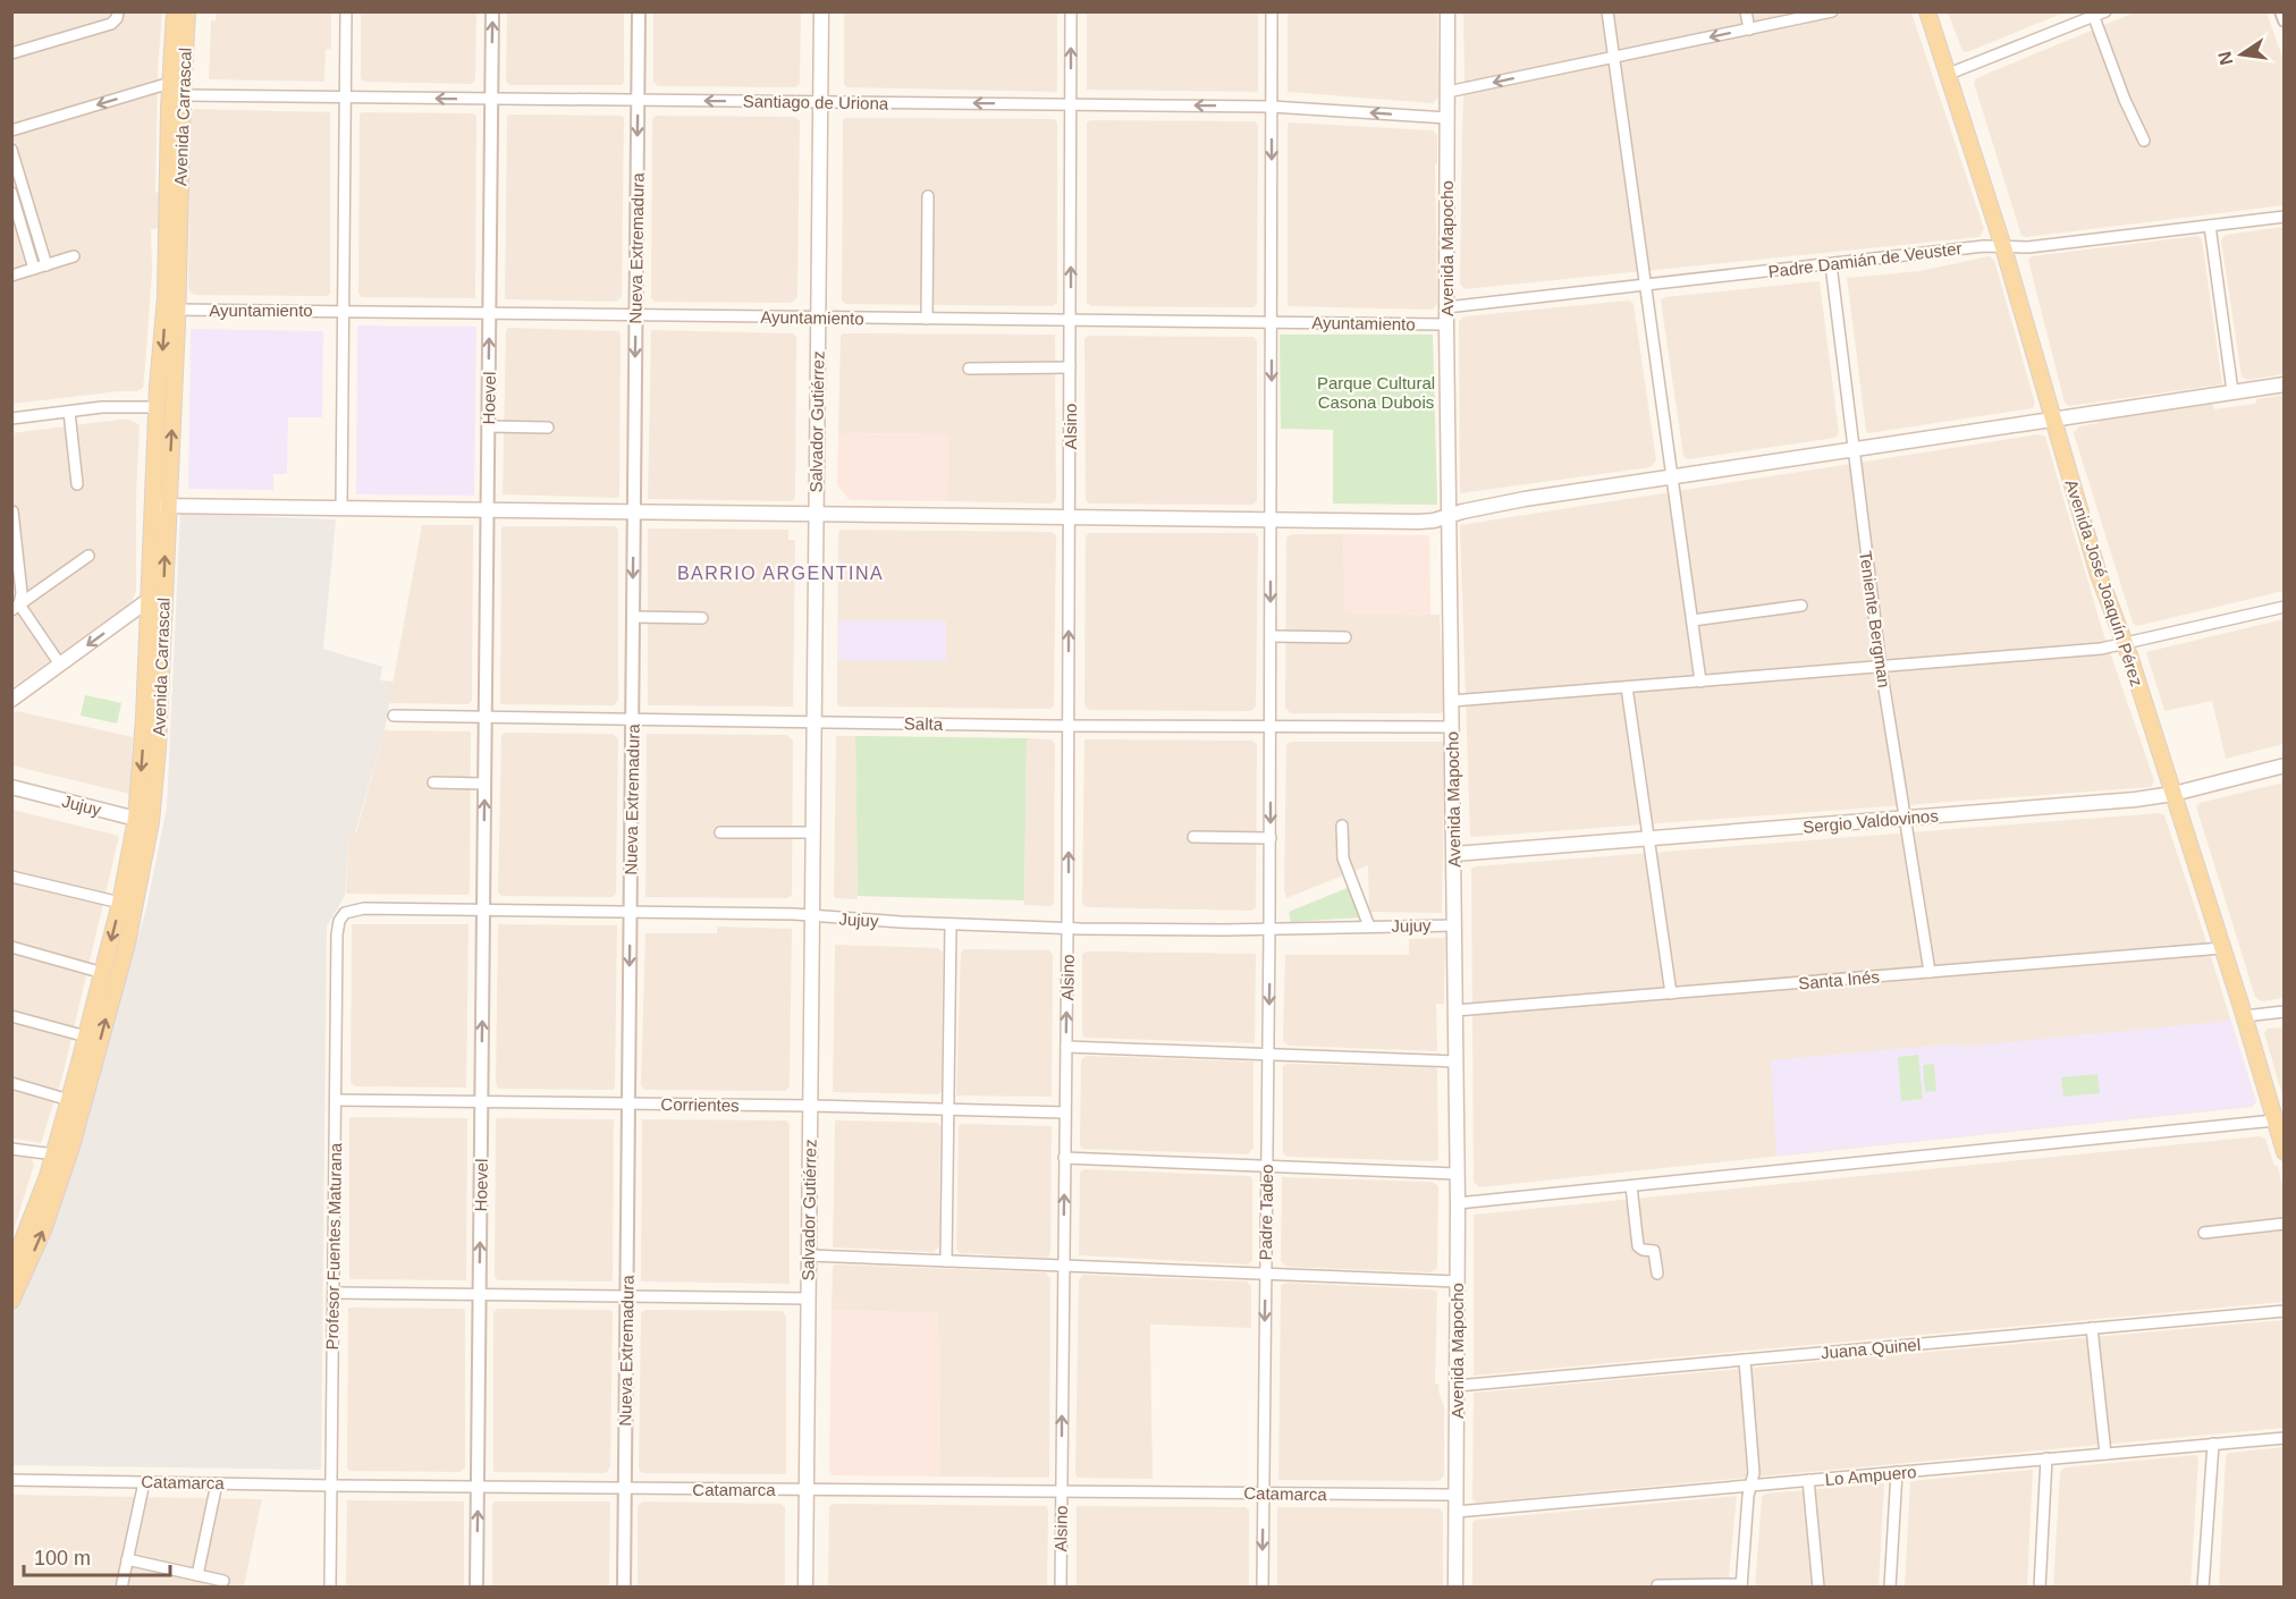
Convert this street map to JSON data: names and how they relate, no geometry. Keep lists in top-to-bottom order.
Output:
{
  "streets": {
    "main road": [
      "Avenida Carrascal",
      "Avenida Mapocho",
      "Salvador Gutiérrez",
      "Avenida José Joaquín Pérez",
      "Jujuy",
      "Sergio Valdovinos"
    ],
    "street": [
      "Santiago de Uriona",
      "Nueva Extremadura",
      "Padre Damián de Veuster",
      "Ayuntamiento",
      "Hoevel",
      "Alsino",
      "Teniente Bergman",
      "Salta",
      "Santa Inés",
      "Corrientes",
      "Padre Tadeo",
      "Profesor Fuentes Maturana",
      "Juana Quinel",
      "Lo Ampuero",
      "Catamarca"
    ]
  },
  "crossings": [
    ["Santiago de Uriona", "Avenida Carrascal"],
    ["Santiago de Uriona", "Nueva Extremadura"],
    ["Santiago de Uriona", "Avenida Mapocho"],
    ["Santiago de Uriona", "Hoevel"],
    ["Santiago de Uriona", "Salvador Gutiérrez"],
    ["Santiago de Uriona", "Alsino"],
    ["Santiago de Uriona", "Padre Tadeo"],
    ["Avenida Carrascal", "Ayuntamiento"],
    ["Avenida Carrascal", "Jujuy"],
    ["Nueva Extremadura", "Ayuntamiento"],
    ["Nueva Extremadura", "Salta"],
    ["Nueva Extremadura", "Jujuy"],
    ["Nueva Extremadura", "Corrientes"],
    ["Nueva Extremadura", "Catamarca"],
    ["Avenida Mapocho", "Padre Damián de Veuster"],
    ["Avenida Mapocho", "Ayuntamiento"],
    ["Avenida Mapocho", "Salta"],
    ["Avenida Mapocho", "Jujuy"],
    ["Avenida Mapocho", "Sergio Valdovinos"],
    ["Avenida Mapocho", "Santa Inés"],
    ["Avenida Mapocho", "Juana Quinel"],
    ["Avenida Mapocho", "Lo Ampuero"],
    ["Avenida Mapocho", "Catamarca"],
    ["Padre Damián de Veuster", "Avenida José Joaquín Pérez"],
    ["Padre Damián de Veuster", "Teniente Bergman"],
    ["Ayuntamiento", "Hoevel"],
    ["Ayuntamiento", "Salvador Gutiérrez"],
    ["Ayuntamiento", "Alsino"],
    ["Ayuntamiento", "Padre Tadeo"],
    ["Hoevel", "Salta"],
    ["Hoevel", "Jujuy"],
    ["Hoevel", "Corrientes"],
    ["Hoevel", "Catamarca"],
    ["Salvador Gutiérrez", "Salta"],
    ["Salvador Gutiérrez", "Jujuy"],
    ["Salvador Gutiérrez", "Corrientes"],
    ["Salvador Gutiérrez", "Catamarca"],
    ["Alsino", "Salta"],
    ["Alsino", "Jujuy"],
    ["Alsino", "Corrientes"],
    ["Alsino", "Catamarca"],
    ["Avenida José Joaquín Pérez", "Sergio Valdovinos"],
    ["Avenida José Joaquín Pérez", "Santa Inés"],
    ["Teniente Bergman", "Sergio Valdovinos"],
    ["Teniente Bergman", "Santa Inés"],
    ["Salta", "Padre Tadeo"],
    ["Jujuy", "Padre Tadeo"],
    ["Jujuy", "Profesor Fuentes Maturana"],
    ["Corrientes", "Profesor Fuentes Maturana"],
    ["Padre Tadeo", "Catamarca"],
    ["Profesor Fuentes Maturana", "Catamarca"]
  ],
  "one_way": [
    "Santiago de Uriona",
    "Nueva Extremadura",
    "Hoevel",
    "Alsino",
    "Padre Tadeo"
  ],
  "districts": ["BARRIO ARGENTINA"],
  "parks": ["Parque Cultural Casona Dubois"],
  "scale_bar": "100 m",
  "north": "left"
}
